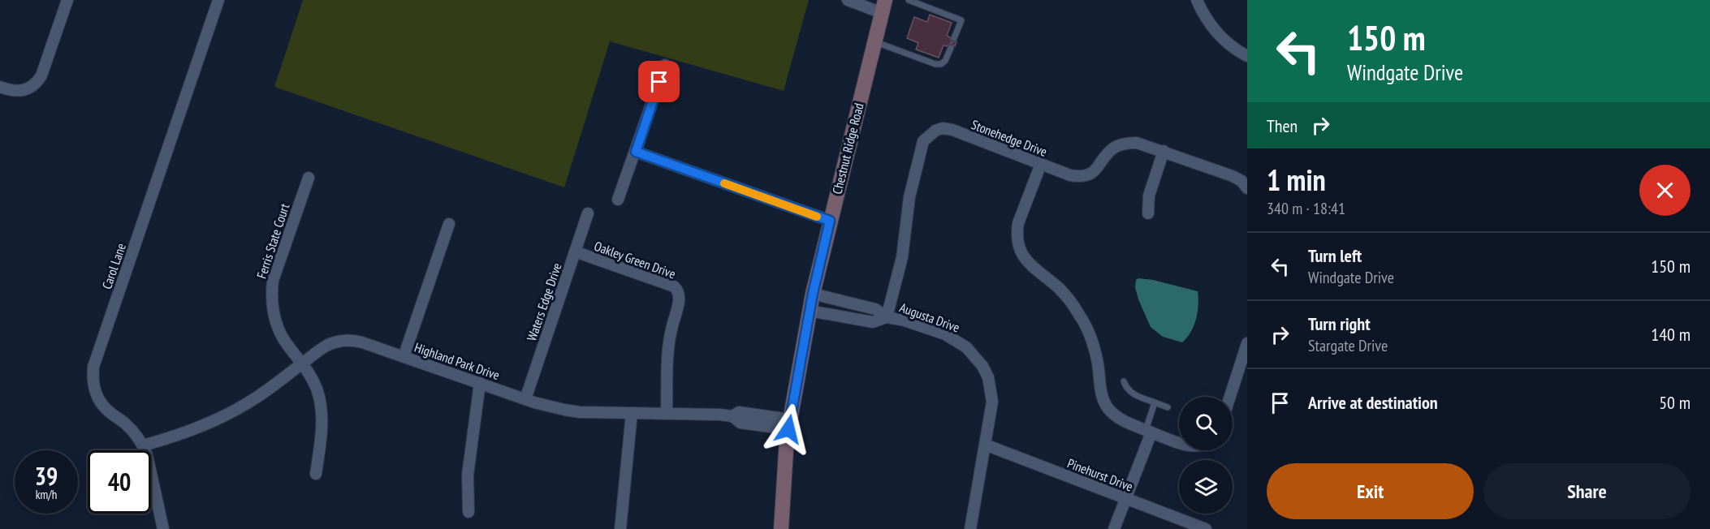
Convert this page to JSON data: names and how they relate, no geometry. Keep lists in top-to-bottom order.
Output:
{
  "streets": {
    "street": [
      "Stonehedge Drive",
      "Chestnut Ridge Road",
      "Ferris State Court",
      "Oakley Green Drive",
      "Carol Lane",
      "Waters Edge Drive",
      "Augusta Drive",
      "Highland Park Drive",
      "Pinehurst Drive"
    ]
  },
  "crossings": [
    ["Stonehedge Drive", "Augusta Drive"],
    ["Chestnut Ridge Road", "Augusta Drive"],
    ["Chestnut Ridge Road", "Highland Park Drive"],
    ["Ferris State Court", "Highland Park Drive"],
    ["Oakley Green Drive", "Waters Edge Drive"],
    ["Oakley Green Drive", "Highland Park Drive"],
    ["Carol Lane", "Highland Park Drive"],
    ["Waters Edge Drive", "Highland Park Drive"],
    ["Augusta Drive", "Pinehurst Drive"]
  ],
  "page": {
    "turn": ["150 m", "Windgate Drive"],
    "then": "Then",
    "heading": ["1 min", "340 m · 18:41"],
    "list": [
      {
        "name": "Turn left",
        "note": "Windgate Drive",
        "value": "150 m"
      },
      {
        "name": "Turn right",
        "note": "Stargate Drive",
        "value": "140 m"
      },
      {
        "name": "Arrive at destination",
        "value": "50 m"
      }
    ],
    "speed": "39 km/h",
    "limit": "40",
    "buttons": ["Exit", "Share"]
  }
}
